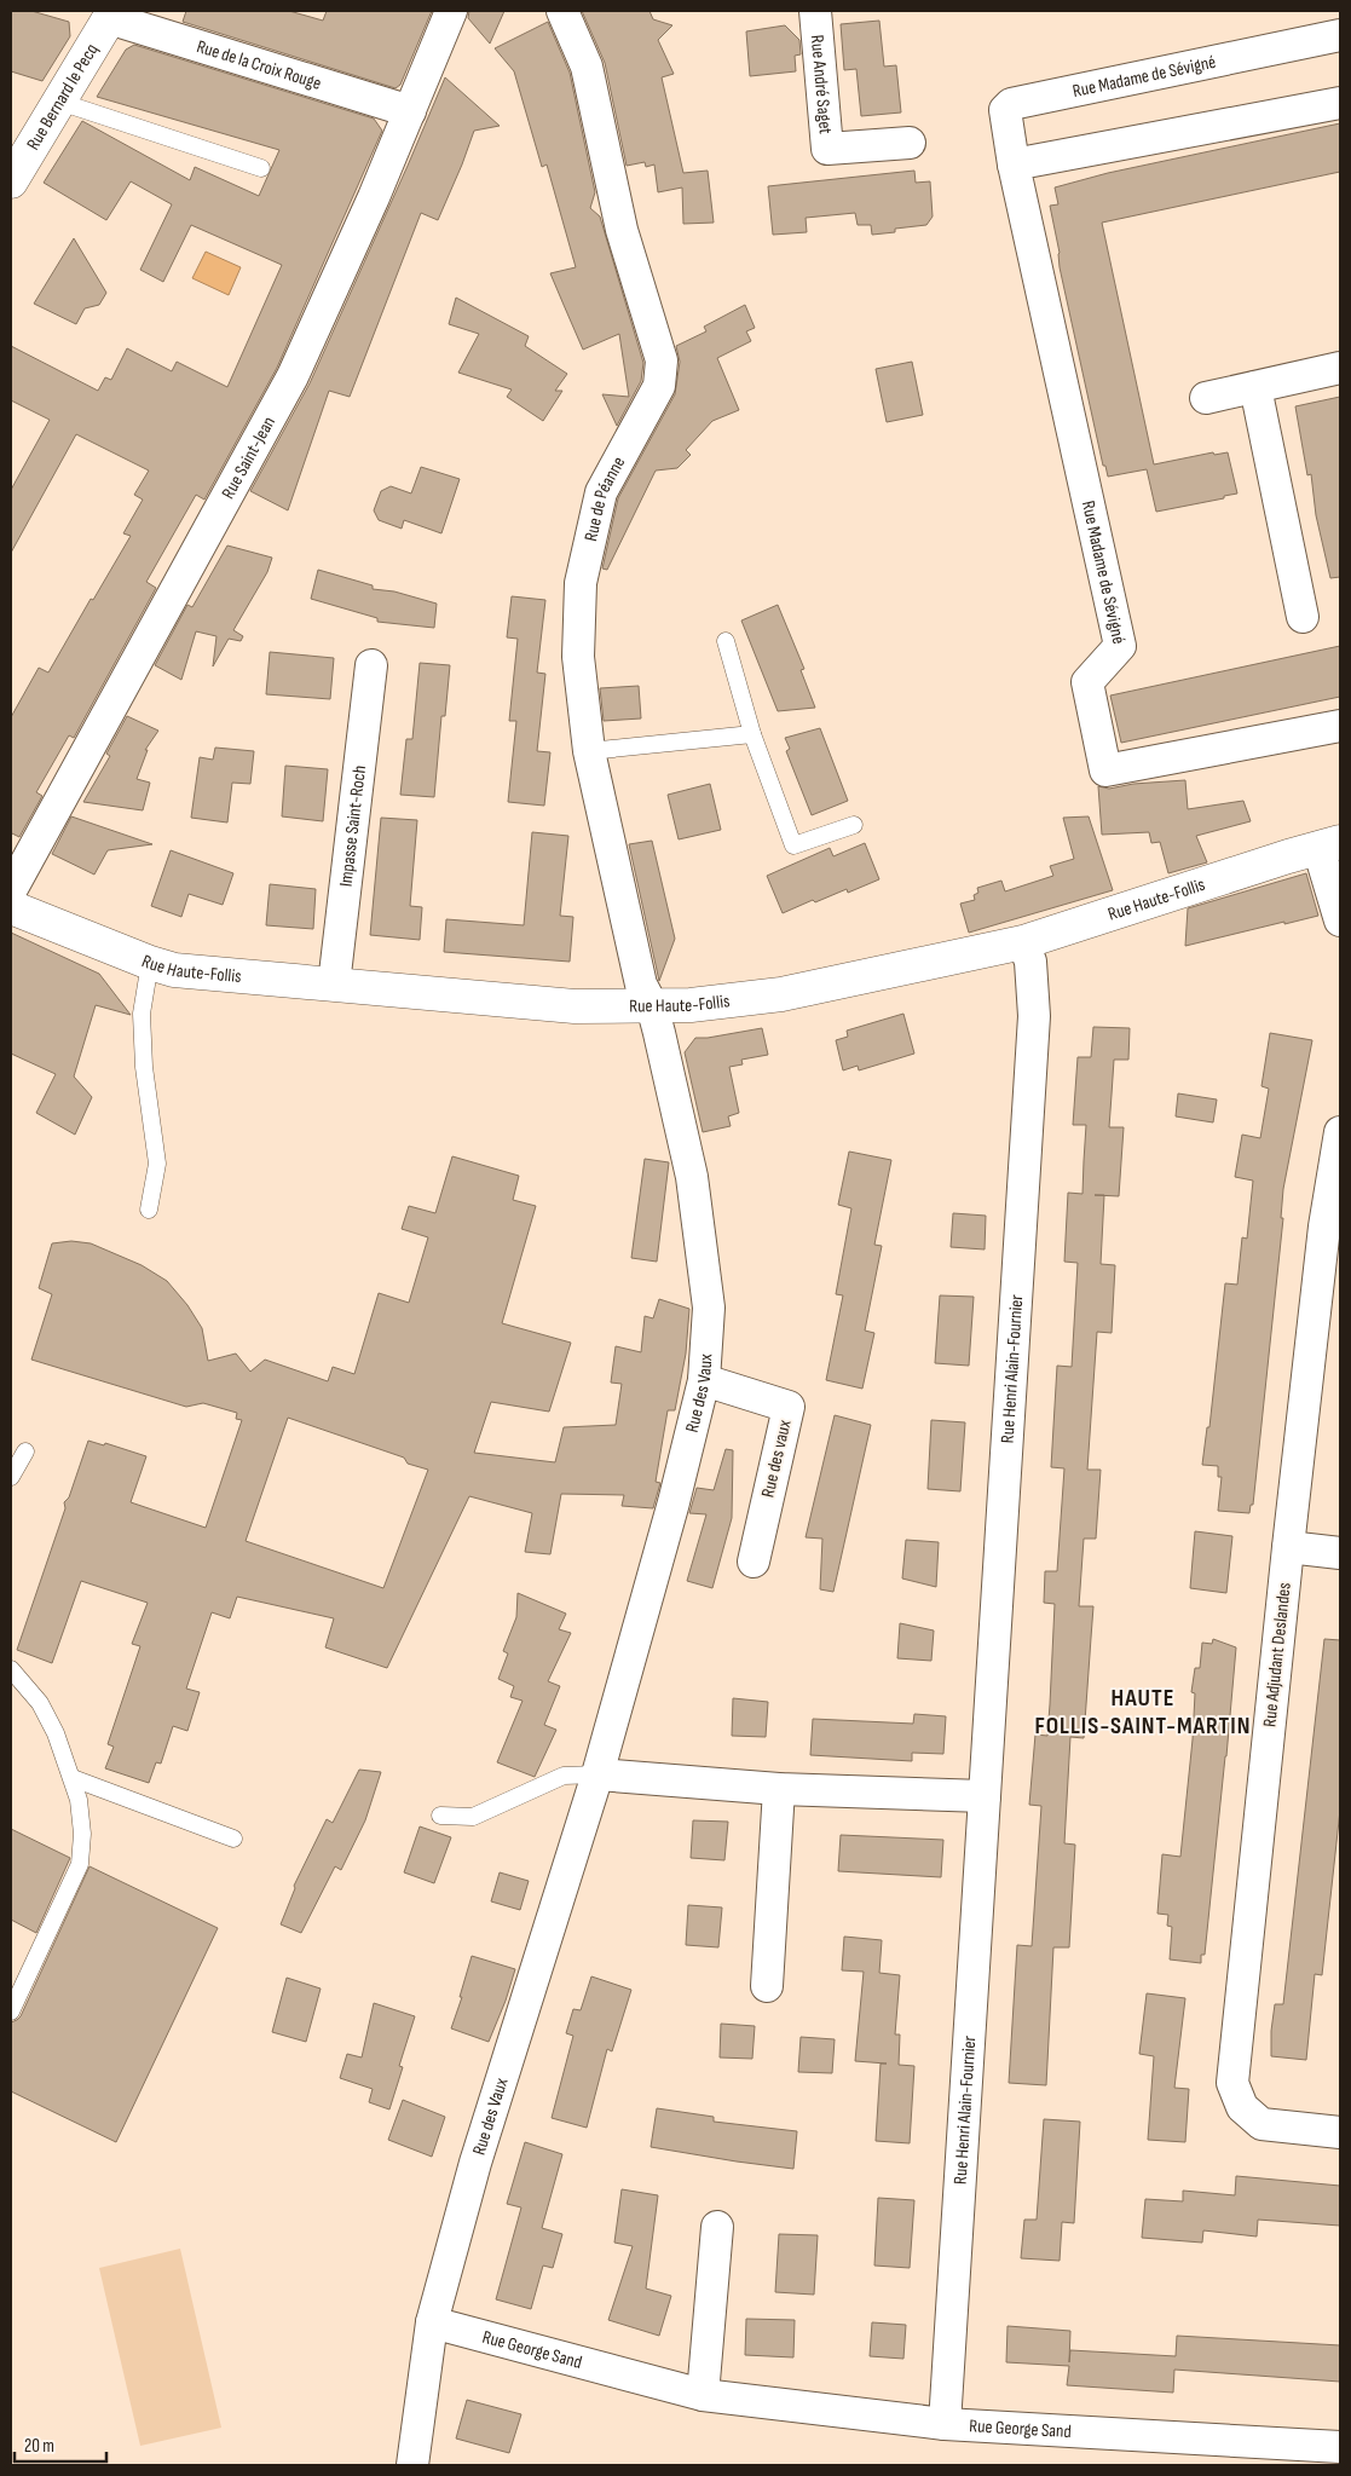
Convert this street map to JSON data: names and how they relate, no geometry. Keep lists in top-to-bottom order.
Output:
{
  "streets": {
    "street": [
      "Rue de la Croix Rouge",
      "Rue Madame de Sévigné",
      "Rue André Saget",
      "Rue Bernard le Pecq",
      "Rue Saint-Jean",
      "Rue de Péanne",
      "Impasse Saint-Roch",
      "Rue Haute-Follis",
      "Rue Henri Alain-Fournier",
      "Rue des Vaux",
      "Rue des vaux",
      "Rue Adjudant Deslandes",
      "Rue George Sand"
    ]
  },
  "crossings": [
    ["Rue de la Croix Rouge", "Rue Bernard le Pecq"],
    ["Rue de la Croix Rouge", "Rue Saint-Jean"],
    ["Rue de Péanne", "Rue Haute-Follis"],
    ["Rue de Péanne", "Rue des Vaux"],
    ["Impasse Saint-Roch", "Rue Haute-Follis"],
    ["Rue Haute-Follis", "Rue Henri Alain-Fournier"],
    ["Rue Haute-Follis", "Rue des Vaux"],
    ["Rue Henri Alain-Fournier", "Rue George Sand"],
    ["Rue des Vaux", "Rue des vaux"],
    ["Rue des Vaux", "Rue George Sand"]
  ],
  "districts": ["HAUTE FOLLIS-SAINT-MARTIN"],
  "scale_bar": "20 m"
}
